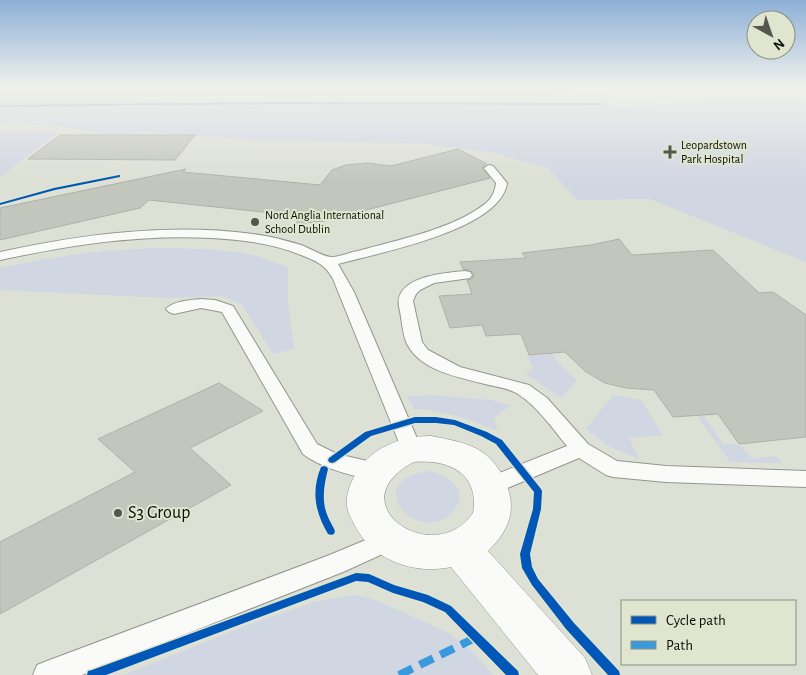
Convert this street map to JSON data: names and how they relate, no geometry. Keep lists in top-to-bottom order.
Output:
{
  "places": {
    "health": ["Leopardstown Park Hospital"],
    "other": ["Nord Anglia International School Dublin", "S3 Group"]
  },
  "legend": ["Cycle path", "Path"],
  "north": "bottom right"
}
